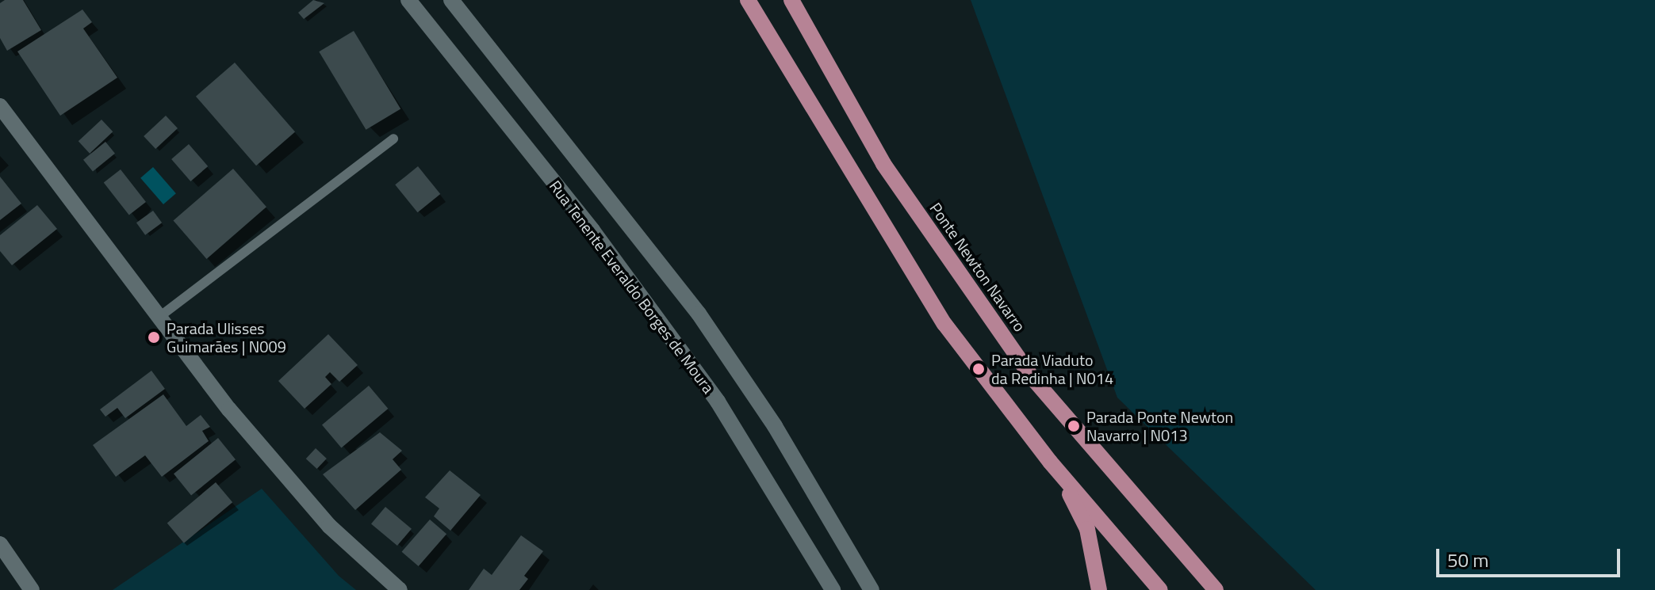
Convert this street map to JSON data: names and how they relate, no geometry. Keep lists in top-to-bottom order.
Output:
{
  "streets": {
    "main road": ["Ponte Newton Navarro"],
    "street": ["Rua Tenente Everaldo Borges de Moura"]
  },
  "places": ["Parada Ulisses Guimarães | N009", "Parada Viaduto da Redinha | N014", "Parada Ponte Newton Navarro | N013"],
  "scale_bar": "50 m"
}
